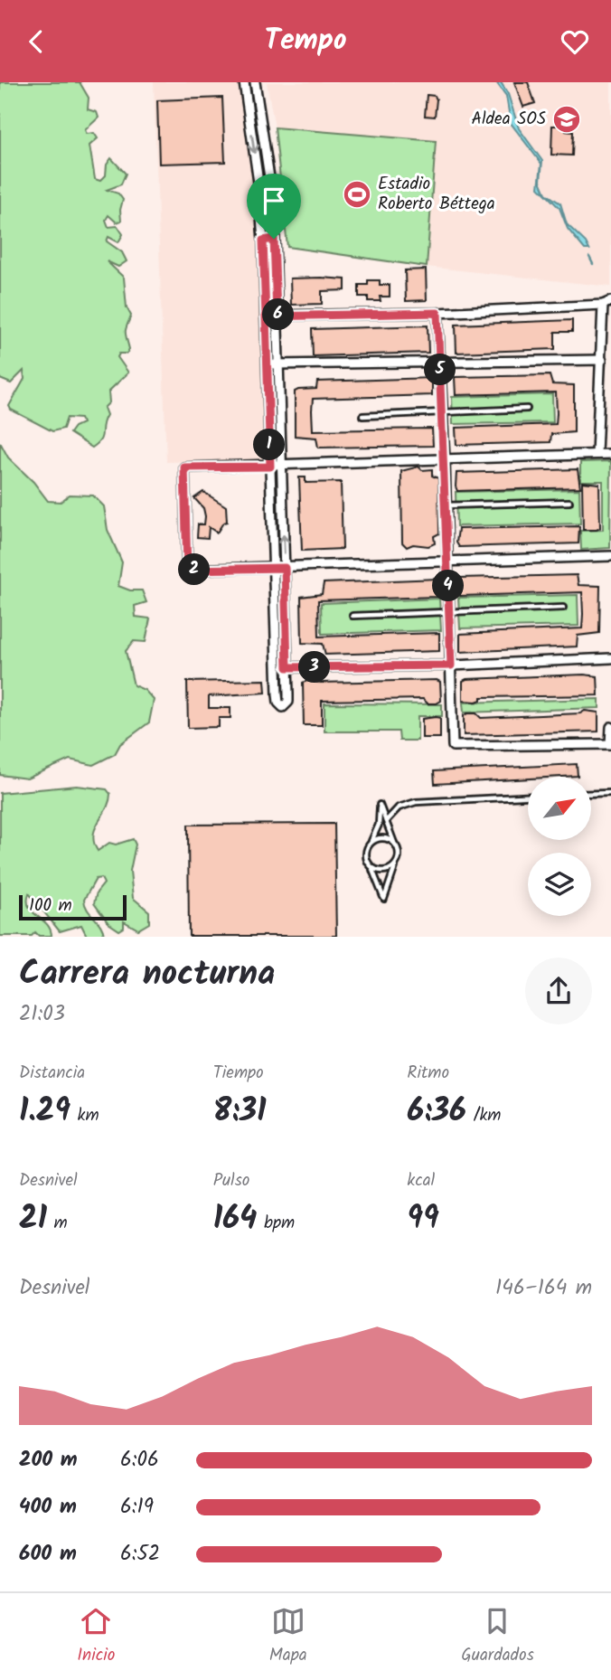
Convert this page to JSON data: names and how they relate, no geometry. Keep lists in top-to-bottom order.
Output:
{
  "places": {
    "school or university": ["Aldea SOS"],
    "sports": ["Estadio Roberto Béttega"]
  },
  "scale_bar": "100 m",
  "north": "top right",
  "page": {
    "header": "Tempo",
    "pins": [
      "6",
      "5",
      "1",
      "2",
      "4",
      "3"
    ],
    "scale": "100 m",
    "heading": ["Carrera nocturna", "21:03"],
    "stats": [
      ["Distancia", "1.29 km"],
      ["Tiempo", "8:31"],
      ["Ritmo", "6:36 /km"],
      ["Desnivel", "21 m"],
      ["Pulso", "164 bpm"],
      ["kcal", "99"]
    ],
    "chart": ["Desnivel", "146–164 m"],
    "list": [
      {
        "name": "200 m",
        "note": "6:06"
      },
      {
        "name": "400 m",
        "note": "6:19"
      },
      {
        "name": "600 m",
        "note": "6:52"
      }
    ],
    "tabs": ["Inicio", "Mapa", "Guardados"]
  }
}
